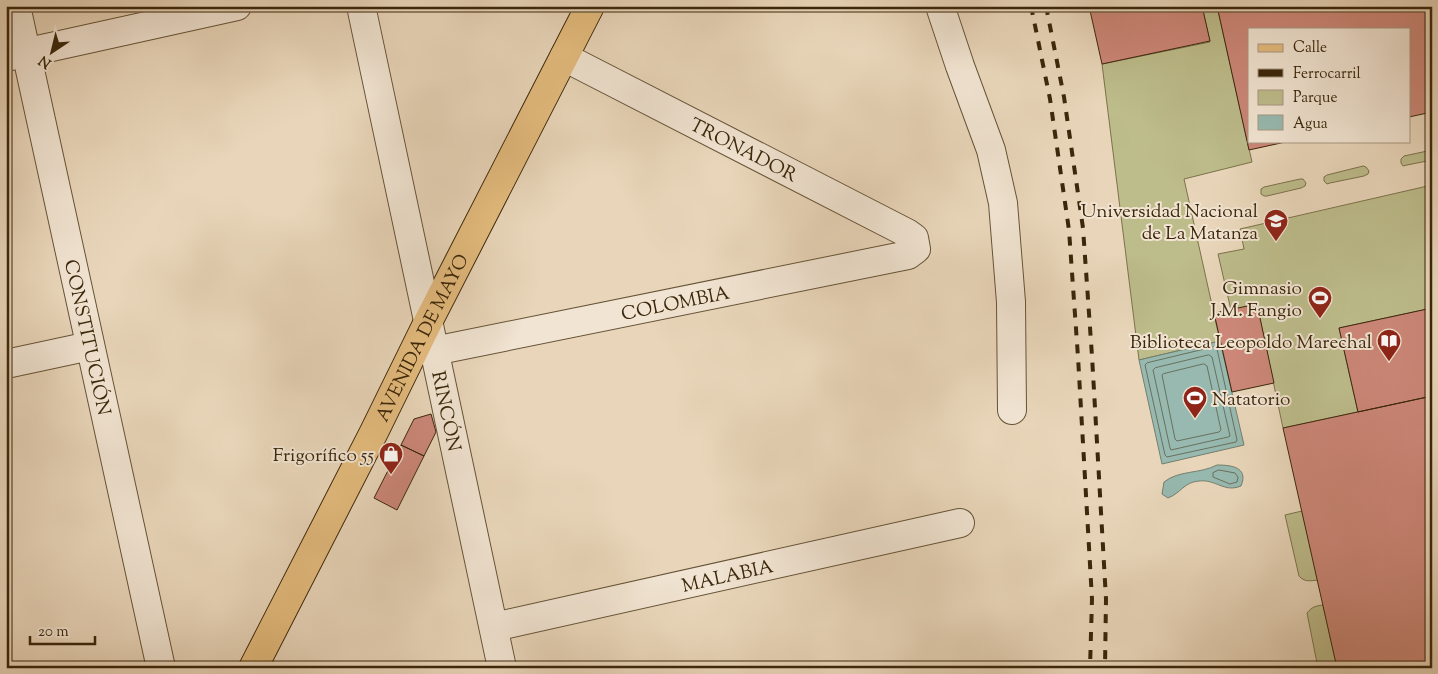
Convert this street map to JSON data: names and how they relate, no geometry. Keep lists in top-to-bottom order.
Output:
{
  "streets": {
    "main road": ["AVENIDA DE MAYO"],
    "street": [
      "TRONADOR",
      "COLOMBIA",
      "CONSTITUCIÓN",
      "RINCÓN",
      "MALABIA"
    ]
  },
  "crossings": [
    ["TRONADOR", "COLOMBIA"],
    ["TRONADOR", "AVENIDA DE MAYO"],
    ["COLOMBIA", "RINCÓN"],
    ["AVENIDA DE MAYO", "RINCÓN"],
    ["RINCÓN", "MALABIA"]
  ],
  "places": {
    "school or university": ["Universidad Nacional de La Matanza"],
    "sports": ["Gimnasio J.M. Fangio", "Natatorio"],
    "library": ["Biblioteca Leopoldo Marechal"],
    "shop": ["Frigorífico 55"]
  },
  "legend": [
    "Calle",
    "Ferrocarril",
    "Parque",
    "Agua"
  ],
  "scale_bar": "20 m",
  "north": "bottom left"
}
